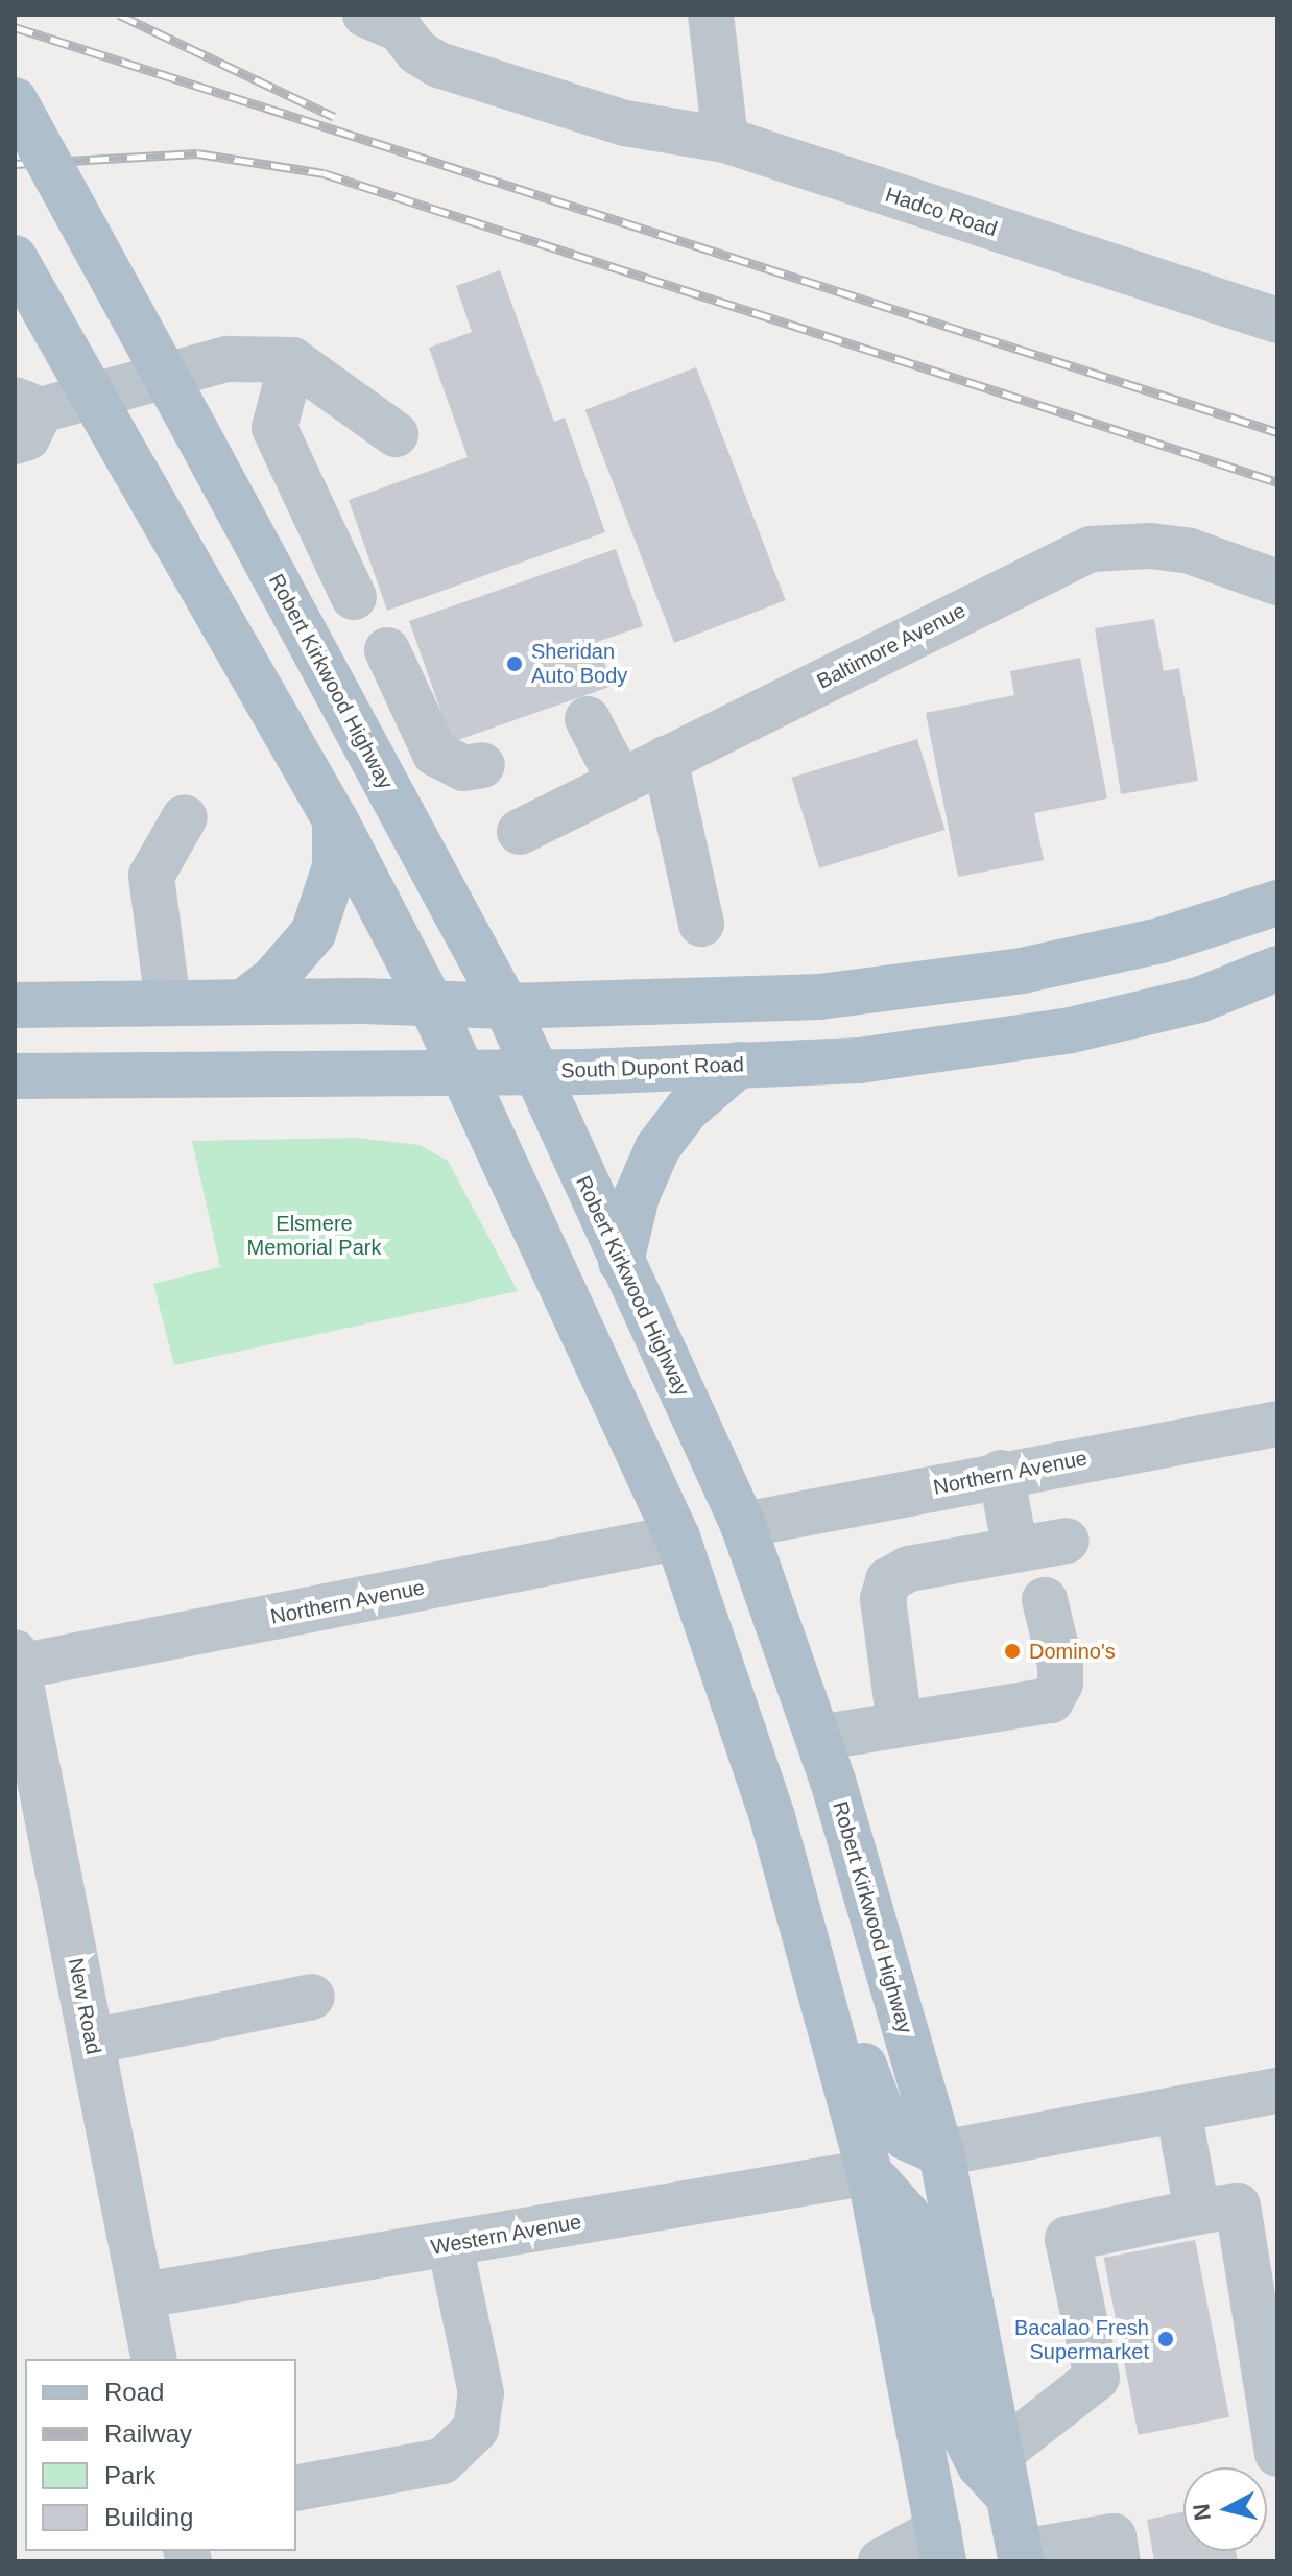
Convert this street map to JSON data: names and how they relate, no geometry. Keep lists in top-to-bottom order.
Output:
{
  "streets": {
    "main road": ["Robert Kirkwood Highway", "South Dupont Road"],
    "street": [
      "Hadco Road",
      "Baltimore Avenue",
      "Northern Avenue",
      "New Road",
      "Western Avenue"
    ]
  },
  "crossings": [
    ["Robert Kirkwood Highway", "South Dupont Road"],
    ["Robert Kirkwood Highway", "Northern Avenue"],
    ["Northern Avenue", "New Road"],
    ["New Road", "Western Avenue"]
  ],
  "parks": ["Elsmere Memorial Park"],
  "places": ["Sheridan Auto Body", "Domino's", "Bacalao Fresh Supermarket"],
  "legend": [
    "Road",
    "Railway",
    "Park",
    "Building"
  ],
  "north": "left"
}
